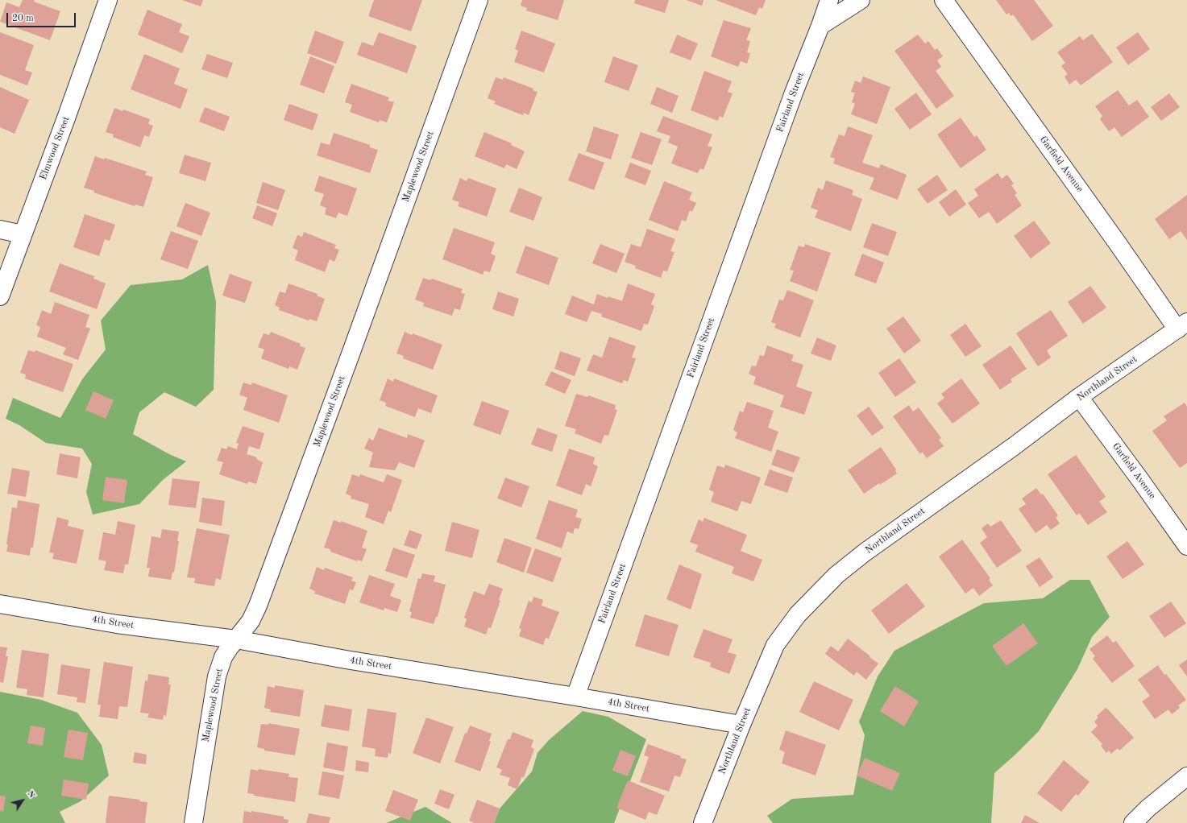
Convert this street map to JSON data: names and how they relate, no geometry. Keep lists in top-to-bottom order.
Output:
{
  "streets": {
    "street": [
      "Fairland Street",
      "Elmwood Street",
      "Garfield Avenue",
      "Maplewood Street",
      "Northland Street",
      "4th Street"
    ]
  },
  "crossings": [
    ["Fairland Street", "4th Street"],
    ["Garfield Avenue", "Northland Street"],
    ["Maplewood Street", "4th Street"],
    ["Northland Street", "4th Street"]
  ],
  "scale_bar": "20 m",
  "north": "top right"
}
